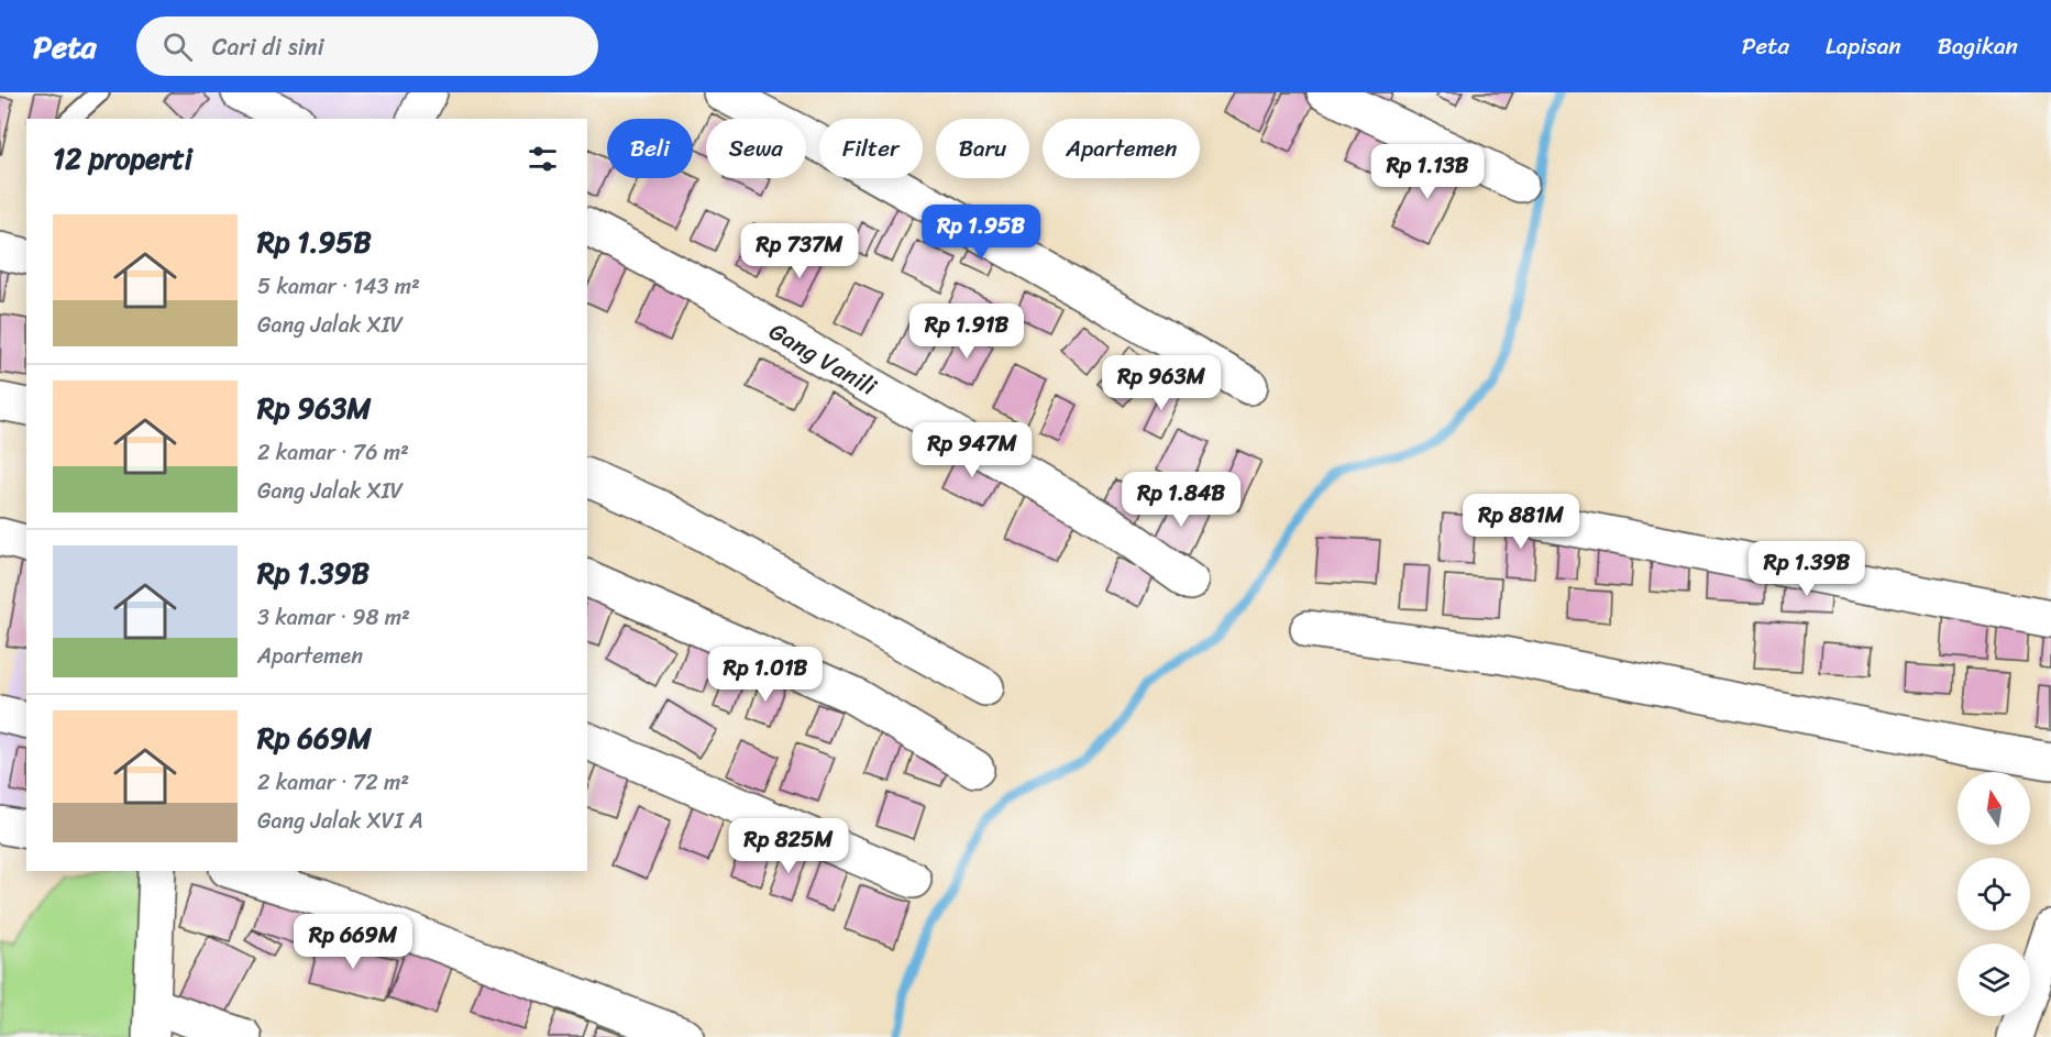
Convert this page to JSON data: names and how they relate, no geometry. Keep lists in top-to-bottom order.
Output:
{
  "streets": {
    "street": ["Gang Vanili"]
  },
  "north": "top",
  "page": {
    "header": "Peta",
    "search": "Cari di sini",
    "nav": ["Peta", "Lapisan", "Bagikan"],
    "chip": [
      "Beli",
      "Sewa",
      "Filter",
      "Baru",
      "Apartemen"
    ],
    "heading": "12 properti",
    "price": [
      "Rp 1.13B",
      "Rp 1.95B",
      "Rp 737M",
      "Rp 1.91B",
      "Rp 963M",
      "Rp 947M",
      "Rp 1.84B",
      "Rp 881M",
      "Rp 1.39B",
      "Rp 1.01B",
      "Rp 825M",
      "Rp 669M"
    ],
    "list": [
      {
        "name": "Rp 1.95B",
        "note": "5 kamar · 143 m² · Gang Jalak XIV"
      },
      {
        "name": "Rp 963M",
        "note": "2 kamar · 76 m² · Gang Jalak XIV"
      },
      {
        "name": "Rp 1.39B",
        "note": "3 kamar · 98 m² · Apartemen"
      },
      {
        "name": "Rp 669M",
        "note": "2 kamar · 72 m² · Gang Jalak XVI A"
      }
    ]
  }
}
